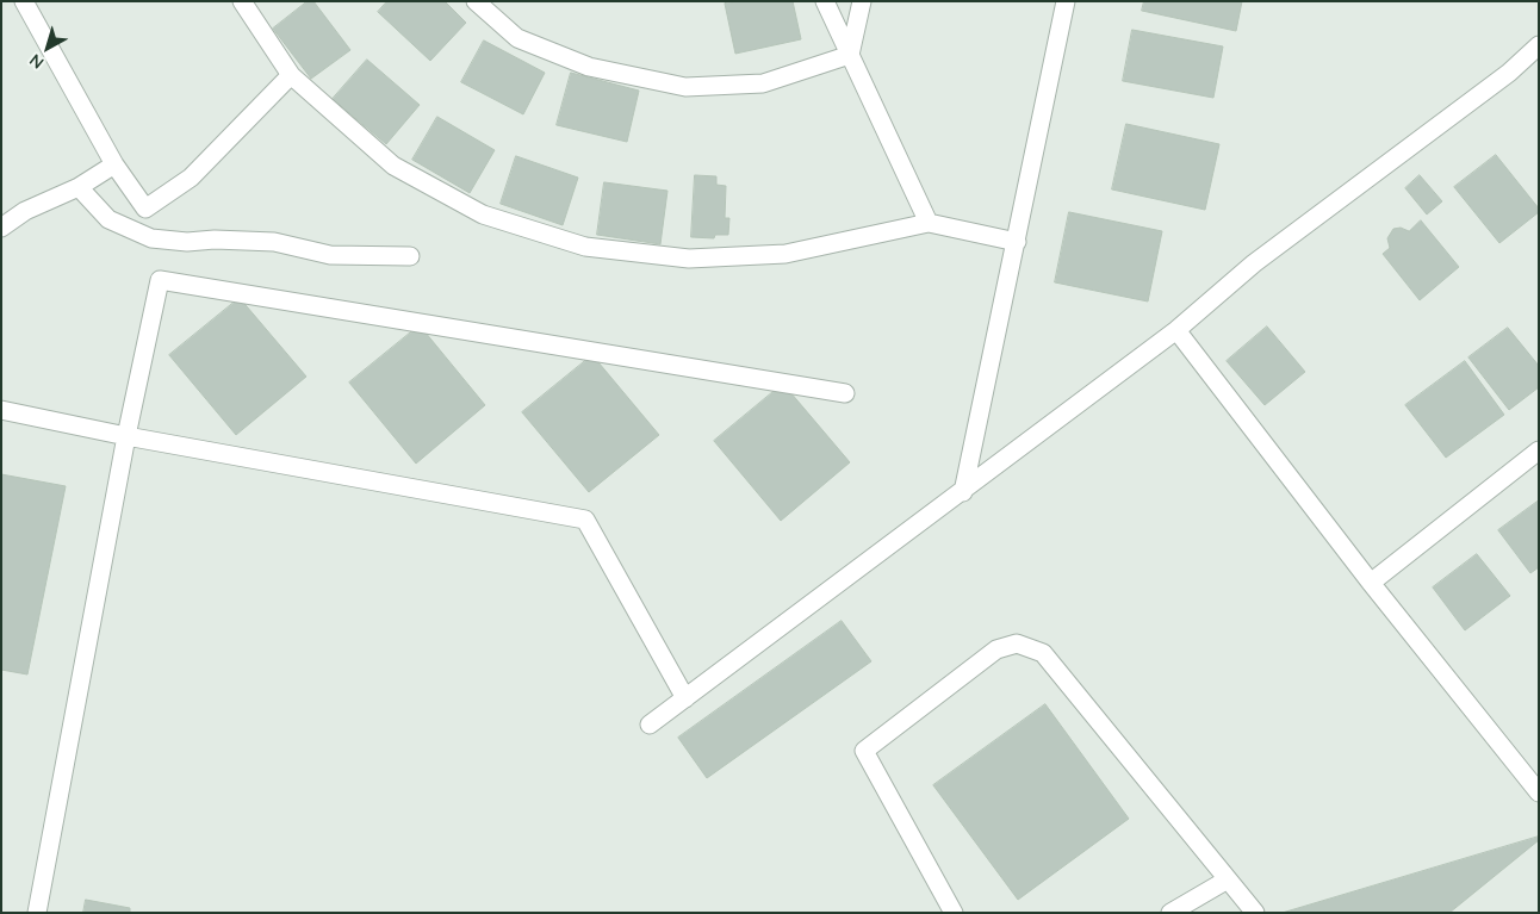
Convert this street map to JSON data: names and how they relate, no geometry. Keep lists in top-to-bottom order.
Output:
{
  "north": "bottom left"
}
